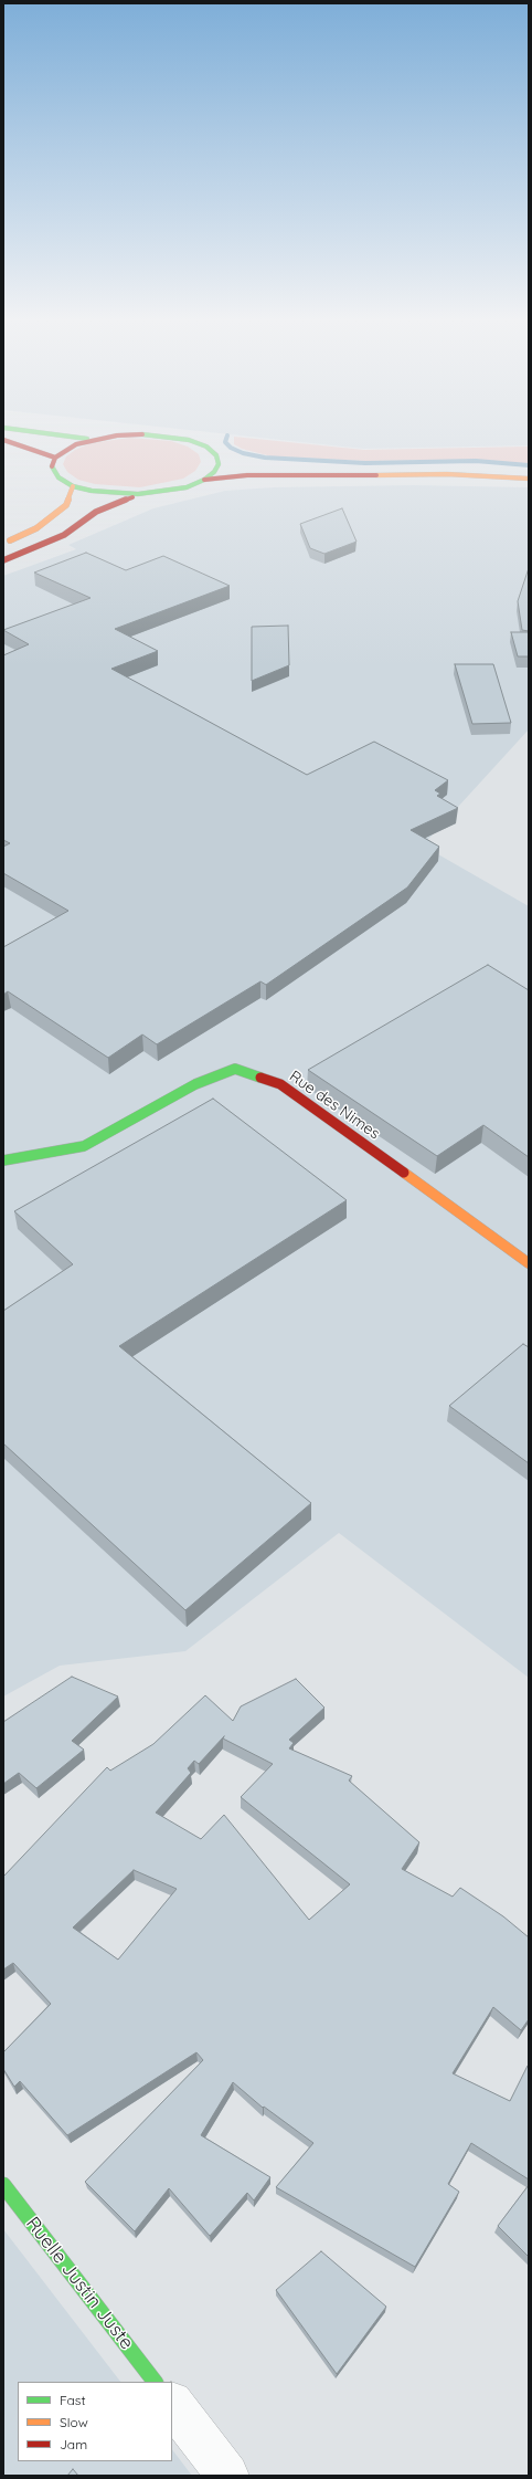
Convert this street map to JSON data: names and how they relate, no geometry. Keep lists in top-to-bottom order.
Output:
{
  "streets": {
    "main road": ["Rue des Nimes", "Ruelle Justin Juste"]
  },
  "legend": ["Fast", "Slow", "Jam"]
}
